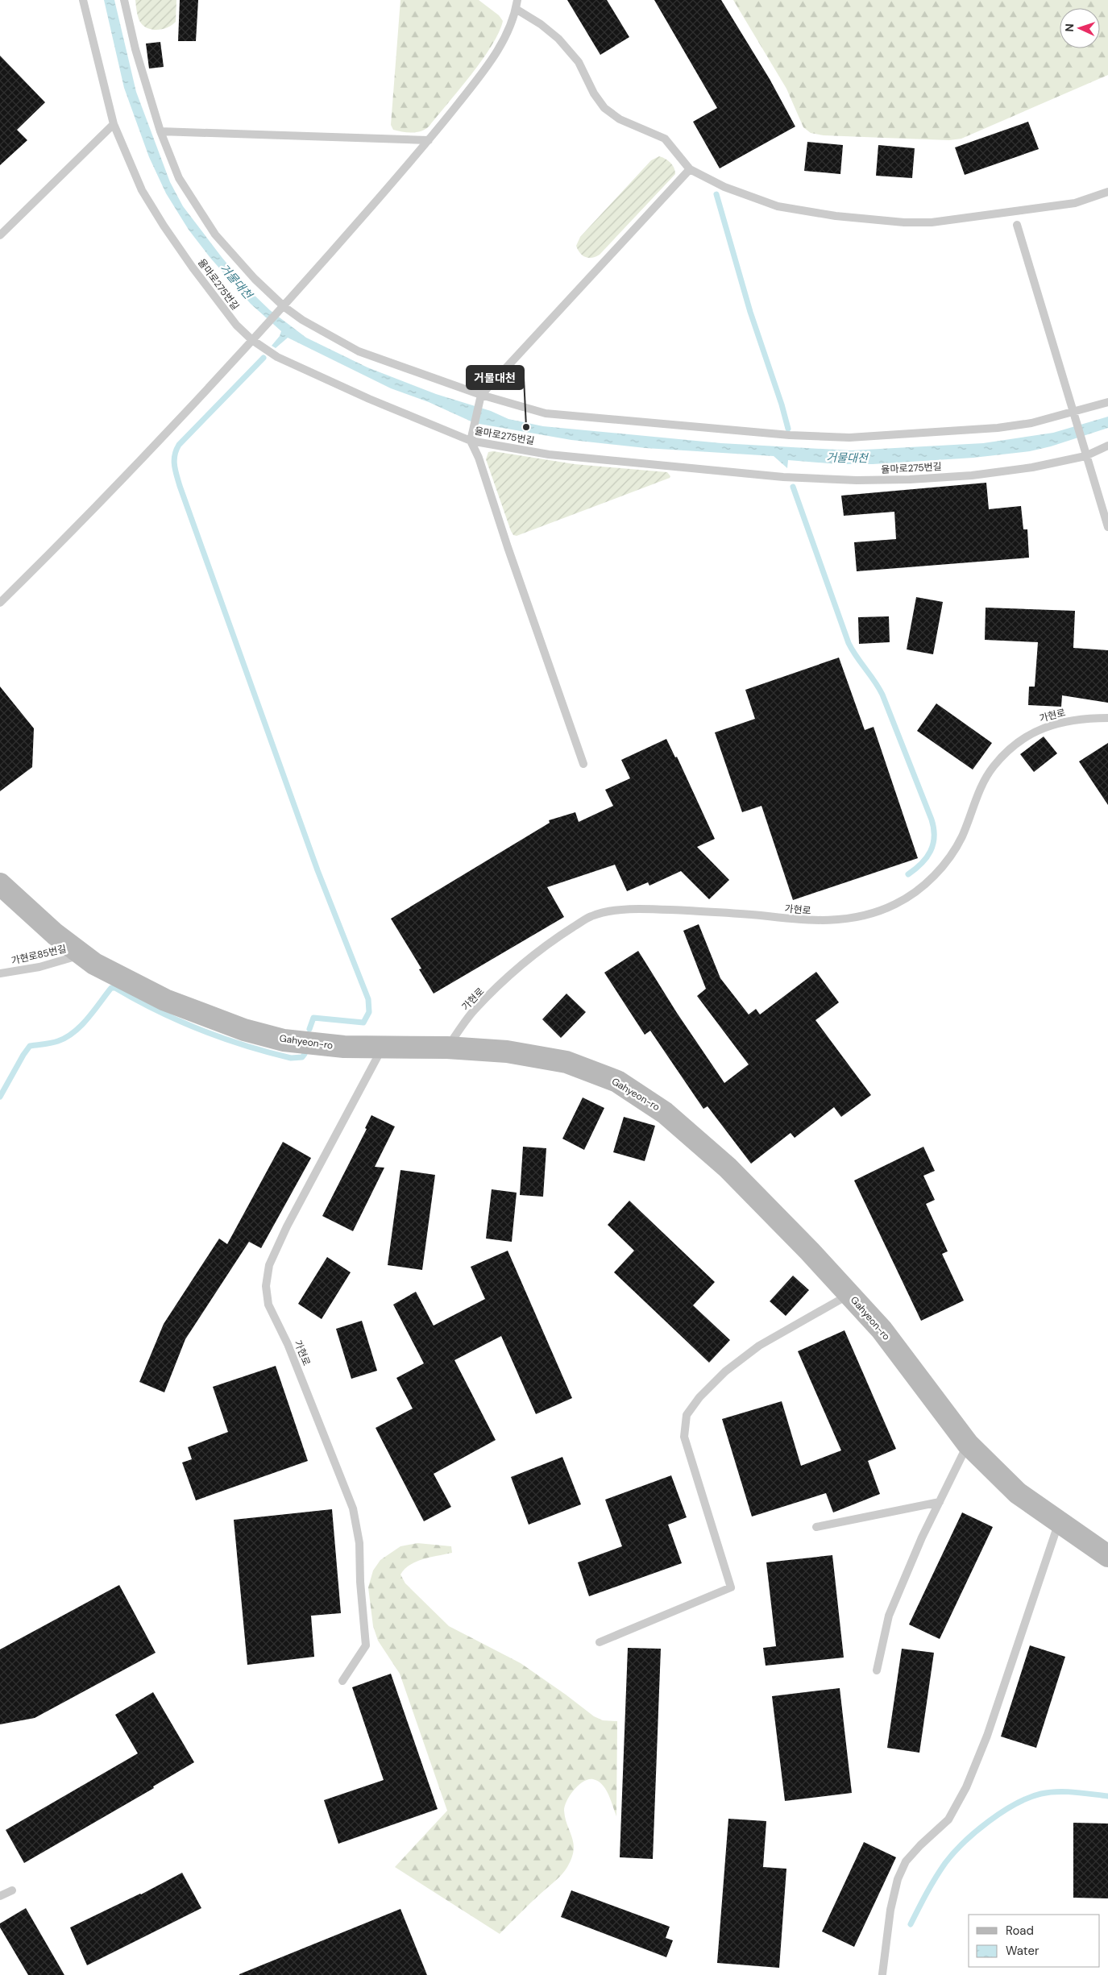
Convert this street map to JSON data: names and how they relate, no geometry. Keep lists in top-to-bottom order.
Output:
{
  "streets": {
    "street": ["Gahyeon-ro"],
    "lane": ["율마로275번길", "가현로", "가현로85번길"]
  },
  "crossings": [
    ["가현로", "Gahyeon-ro"],
    ["가현로85번길", "Gahyeon-ro"]
  ],
  "water": ["거물대천"],
  "places": ["거물대천"],
  "legend": ["Road", "Water"],
  "north": "left"
}
